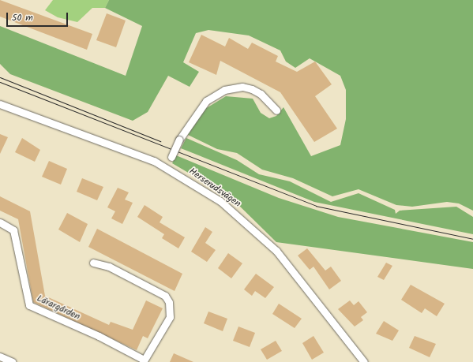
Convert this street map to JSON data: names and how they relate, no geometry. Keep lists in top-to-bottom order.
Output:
{
  "streets": {
    "street": ["Herserudsvägen", "Lärargården"]
  },
  "scale_bar": "50 m"
}
